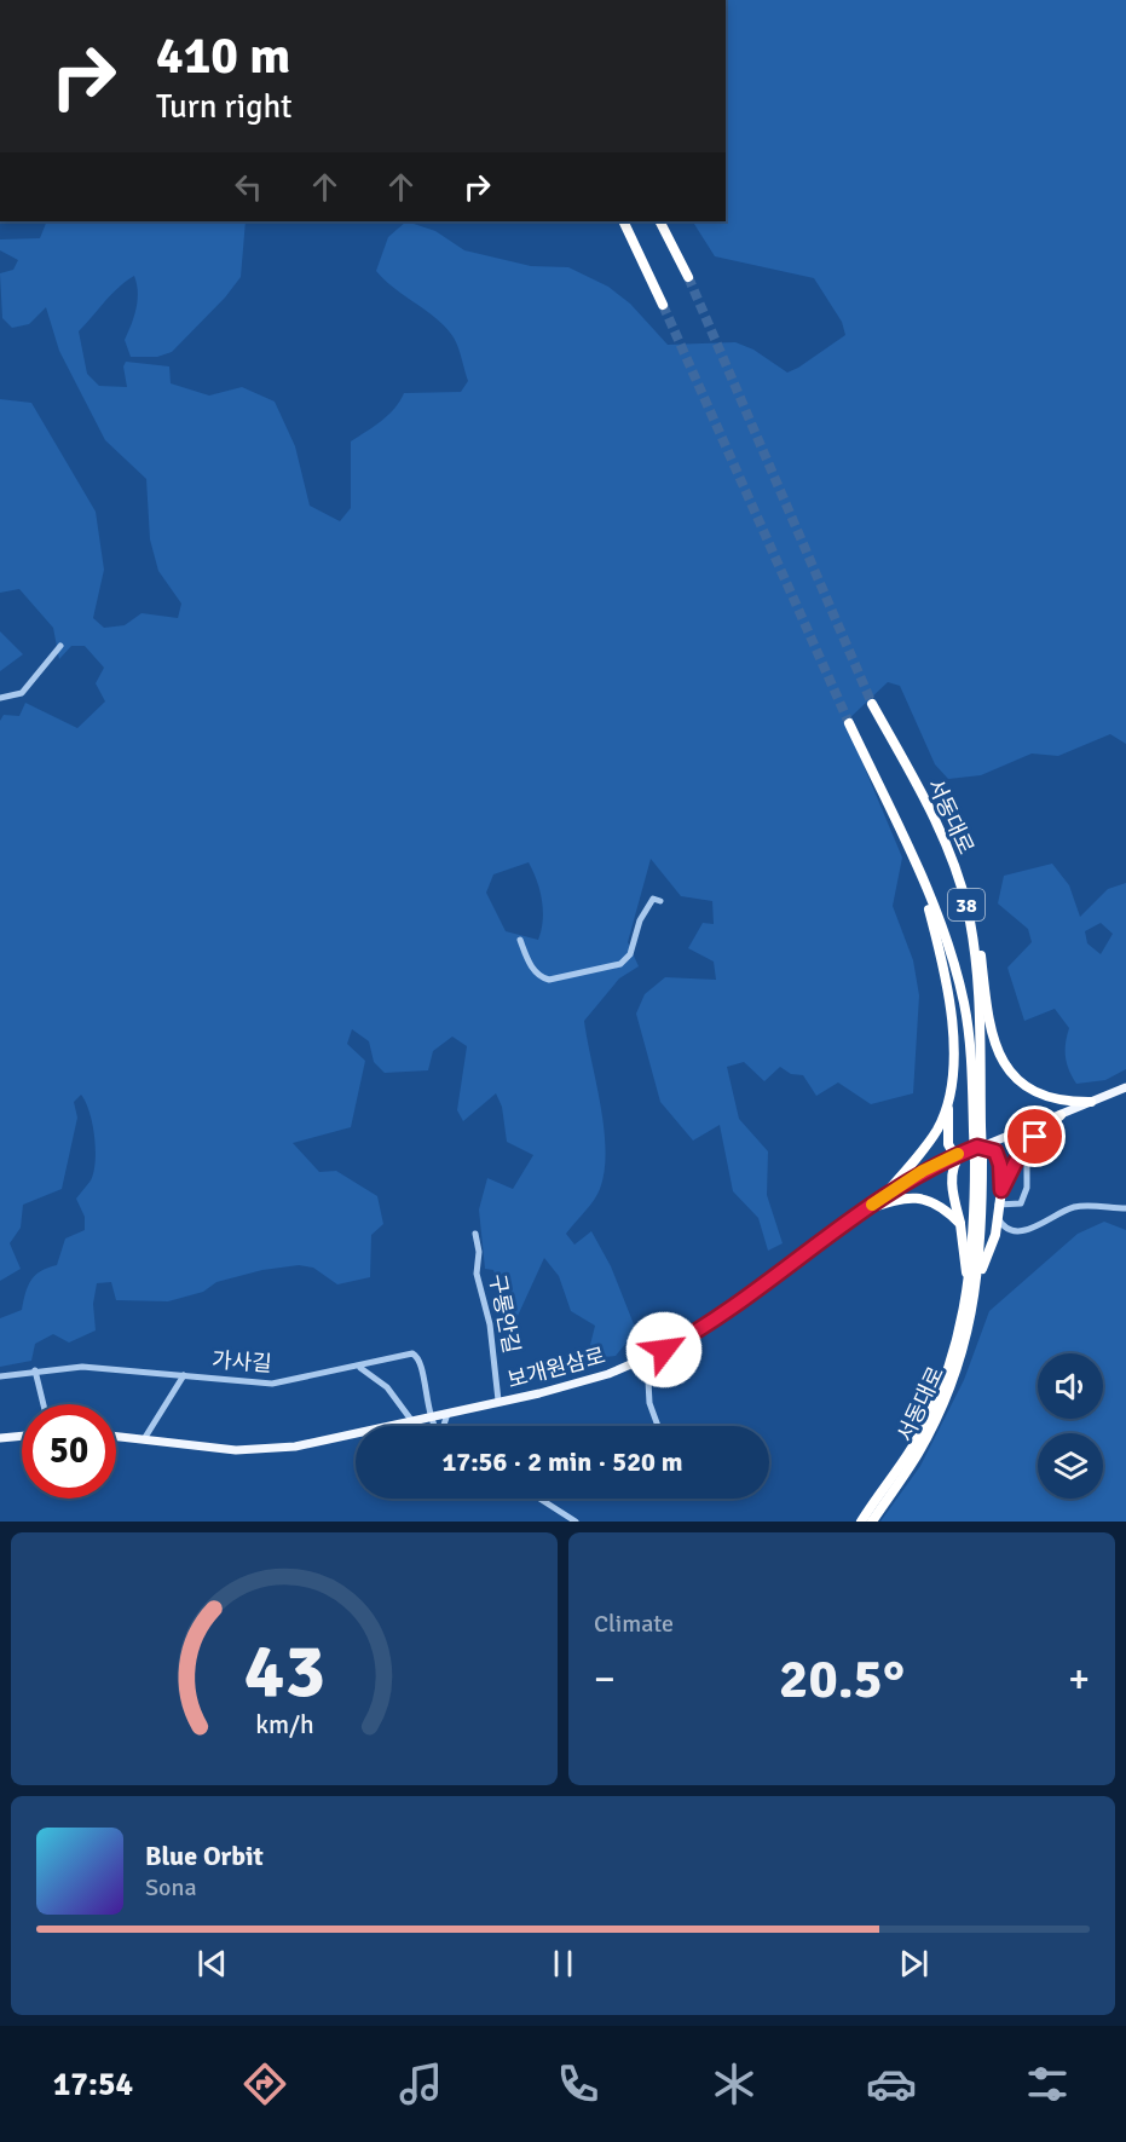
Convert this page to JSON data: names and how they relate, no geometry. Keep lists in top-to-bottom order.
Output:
{
  "streets": {
    "highway": ["서동대로", "38"],
    "main road": ["보개원삼로"],
    "street": ["구롱안길", "가사길"]
  },
  "crossings": [
    ["서동대로", "38"],
    ["구롱안길", "보개원삼로"],
    ["가사길", "보개원삼로"]
  ],
  "page": {
    "turn": ["410 m", "Turn right"],
    "limit": "50",
    "trip": "17:56 · 2 min · 520 m",
    "tile": "Climate",
    "heat": ["−", "20.5°", "+"],
    "song": ["Blue Orbit", "Sona"],
    "tabs": "17:54",
    "gauge": ["43", "km/h"]
  }
}
